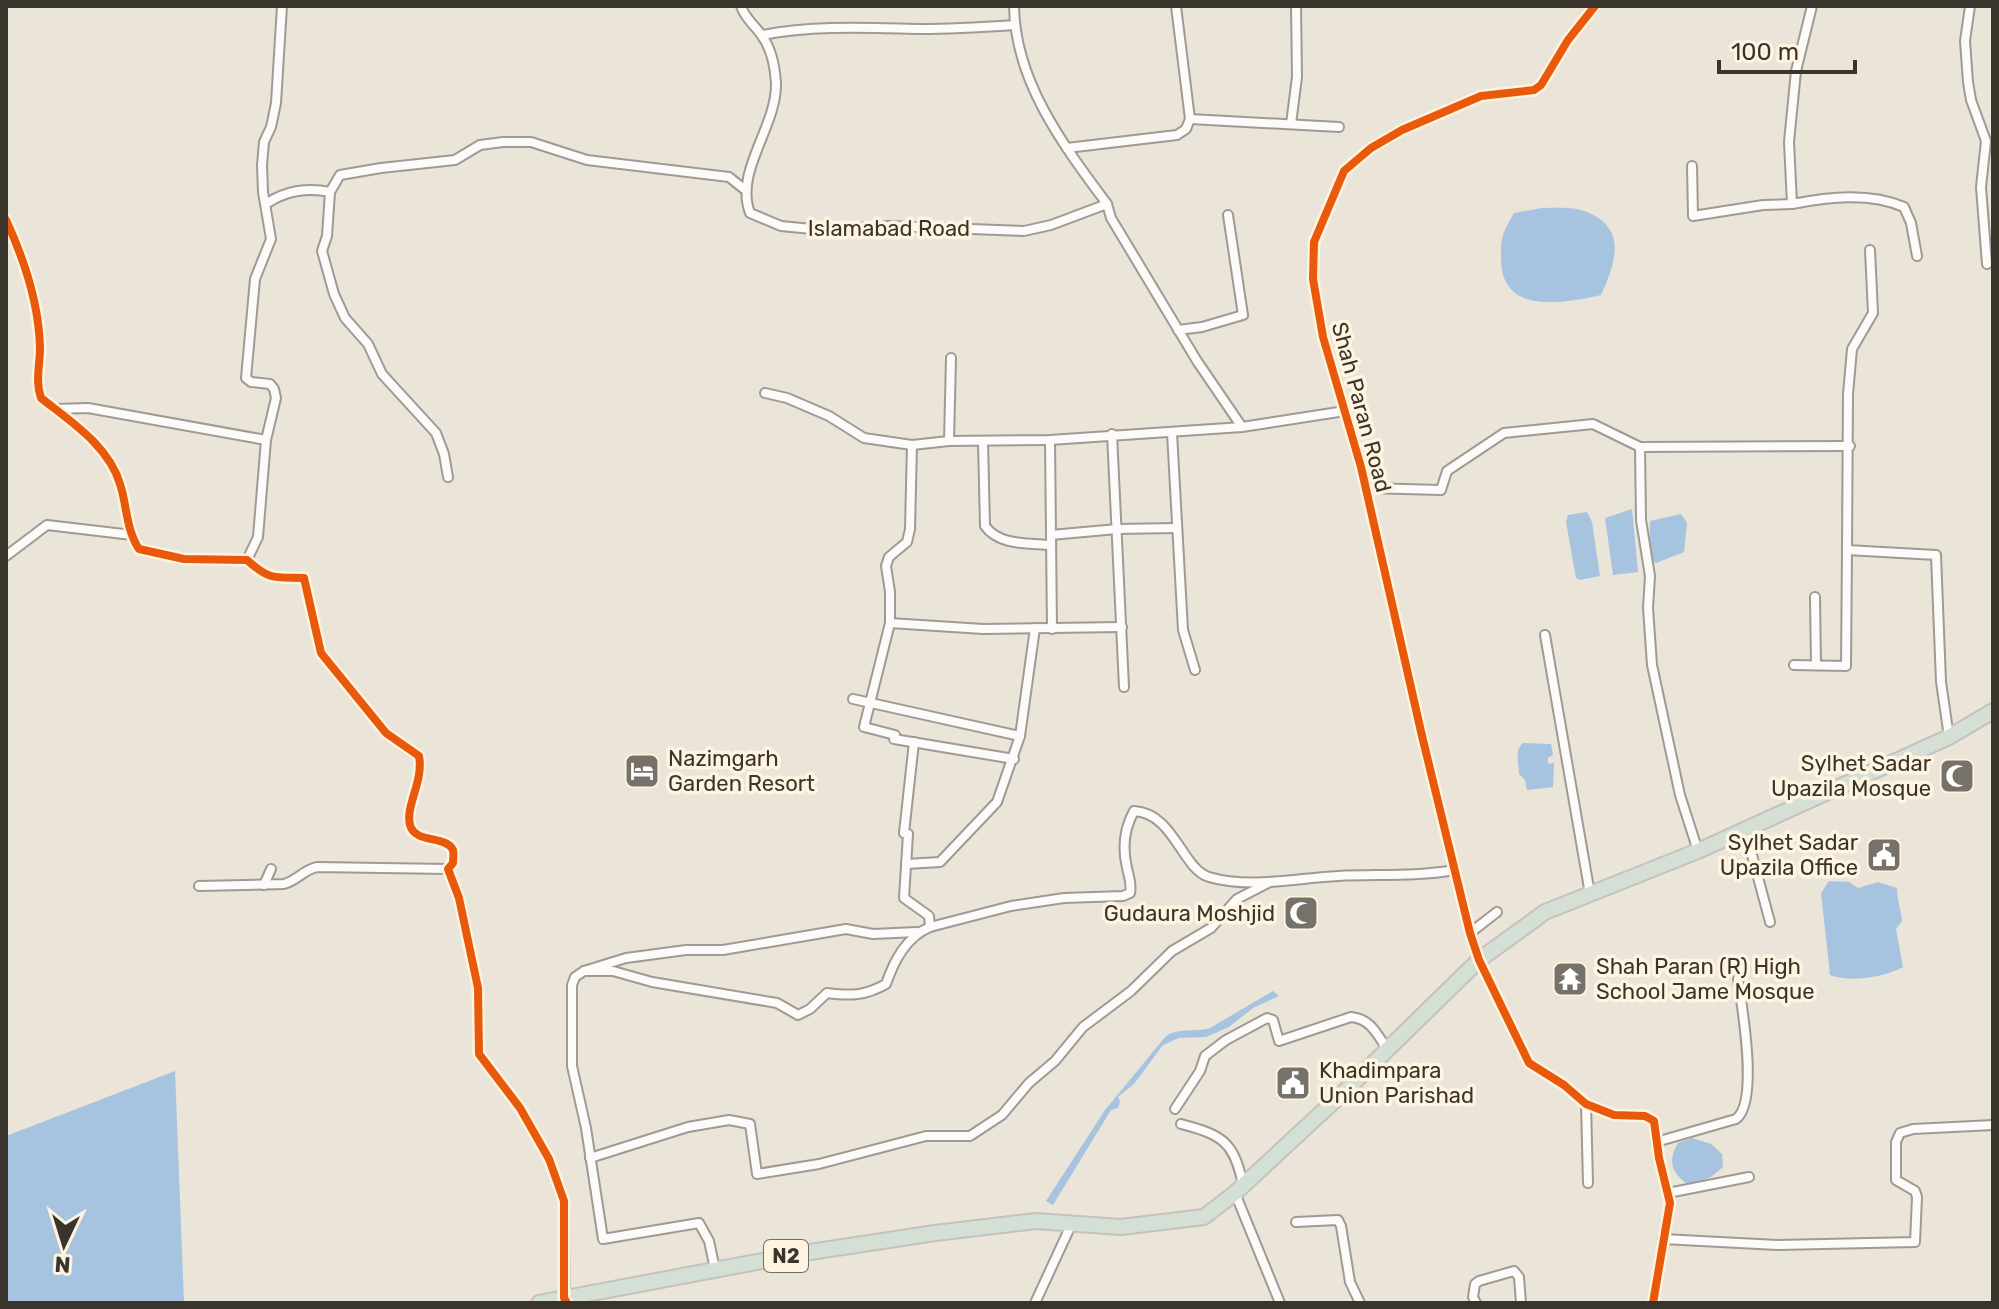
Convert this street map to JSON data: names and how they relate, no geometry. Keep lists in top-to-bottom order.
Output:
{
  "streets": {
    "highway": ["N2"],
    "street": ["Islamabad Road", "Shah Paran Road"]
  },
  "crossings": [
    ["Shah Paran Road", "N2"]
  ],
  "places": {
    "hotel": ["Nazimgarh Garden Resort"],
    "mosque": ["Sylhet Sadar Upazila Mosque", "Gudaura Moshjid"],
    "public building": ["Sylhet Sadar Upazila Office", "Khadimpara Union Parishad"],
    "temple": ["Shah Paran (R) High School Jame Mosque"]
  },
  "scale_bar": "100 m",
  "north": "bottom"
}
